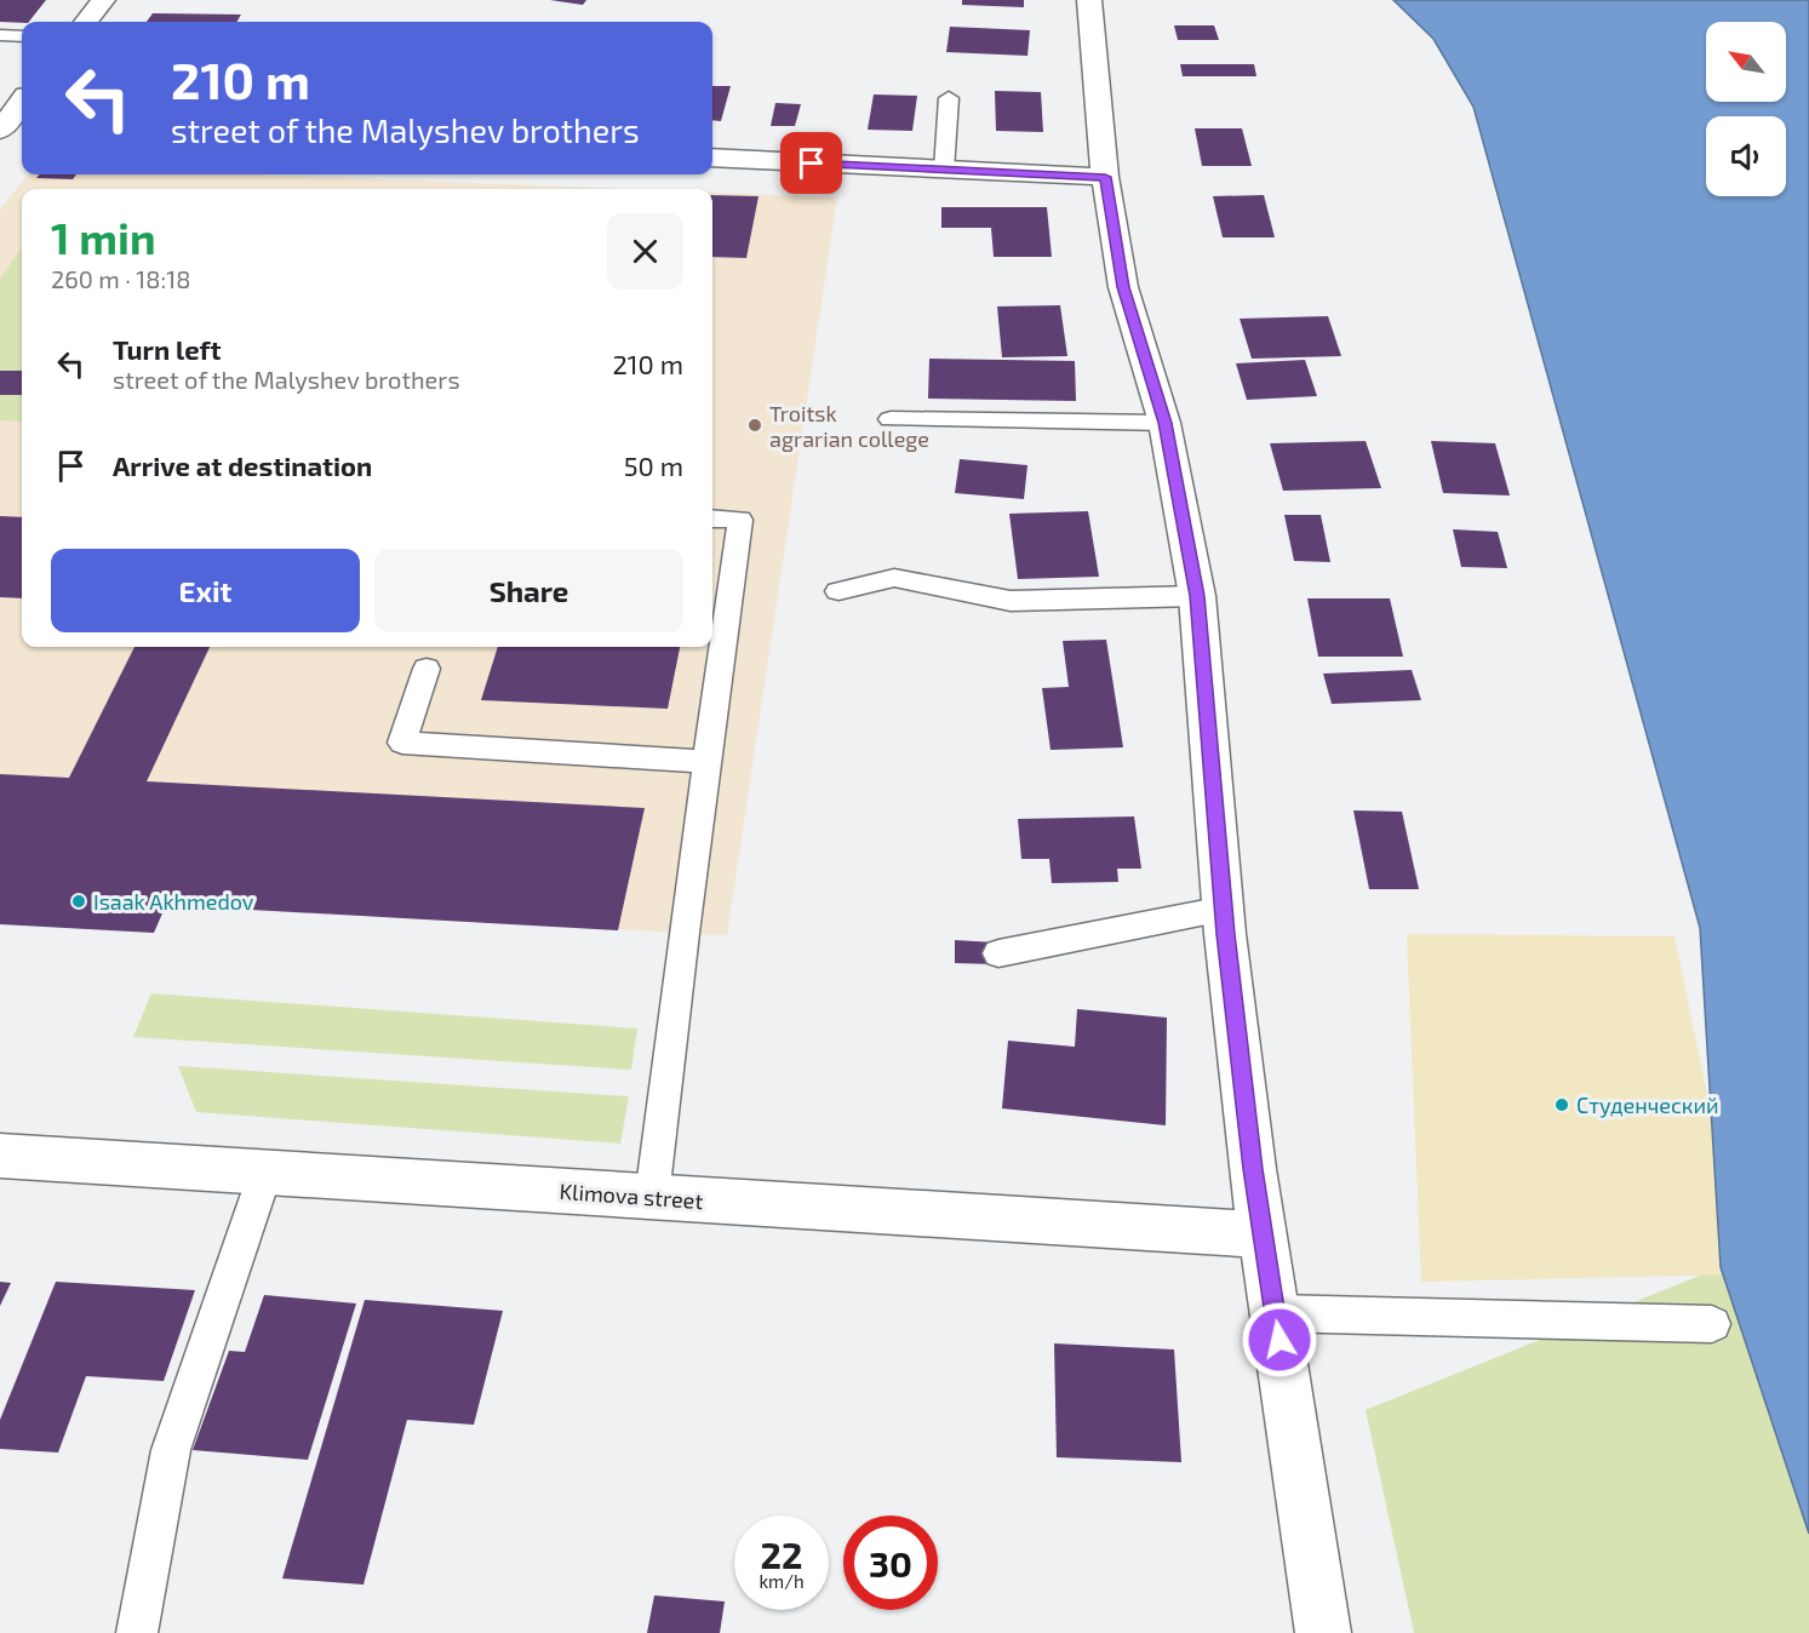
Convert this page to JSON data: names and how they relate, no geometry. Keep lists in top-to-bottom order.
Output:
{
  "streets": {
    "street": ["Klimova street"]
  },
  "places": ["Troitsk agrarian college", "Isaak Akhmedov", "Студенческий"],
  "north": "top left",
  "page": {
    "turn": ["210 m", "street of the Malyshev brothers"],
    "heading": ["1 min", "260 m · 18:18"],
    "list": [
      {
        "name": "Turn left",
        "note": "street of the Malyshev brothers",
        "value": "210 m"
      },
      {
        "name": "Arrive at destination",
        "value": "50 m"
      }
    ],
    "buttons": ["Exit", "Share"],
    "speed": "22 km/h",
    "limit": "30"
  }
}
